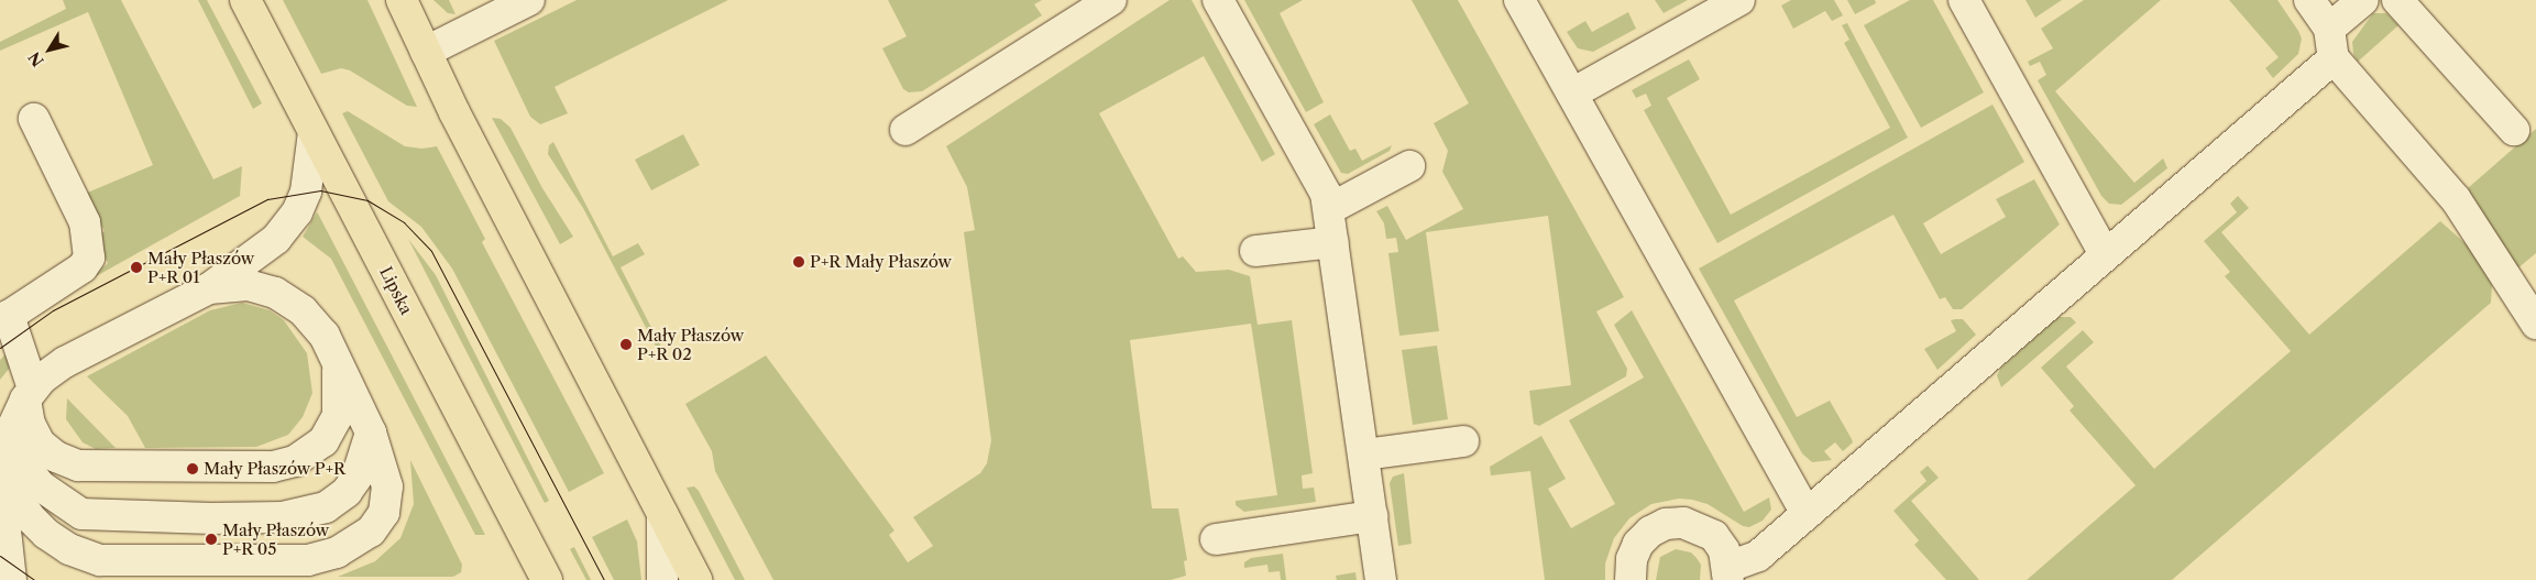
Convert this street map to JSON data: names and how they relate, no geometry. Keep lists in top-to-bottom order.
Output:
{
  "streets": {
    "main road": ["Lipska"]
  },
  "places": [
    "P+R Mały Płaszów",
    "Mały Płaszów P+R 01",
    "Mały Płaszów P+R 02",
    "Mały Płaszów P+R",
    "Mały Płaszów P+R 05"
  ],
  "north": "bottom left"
}
